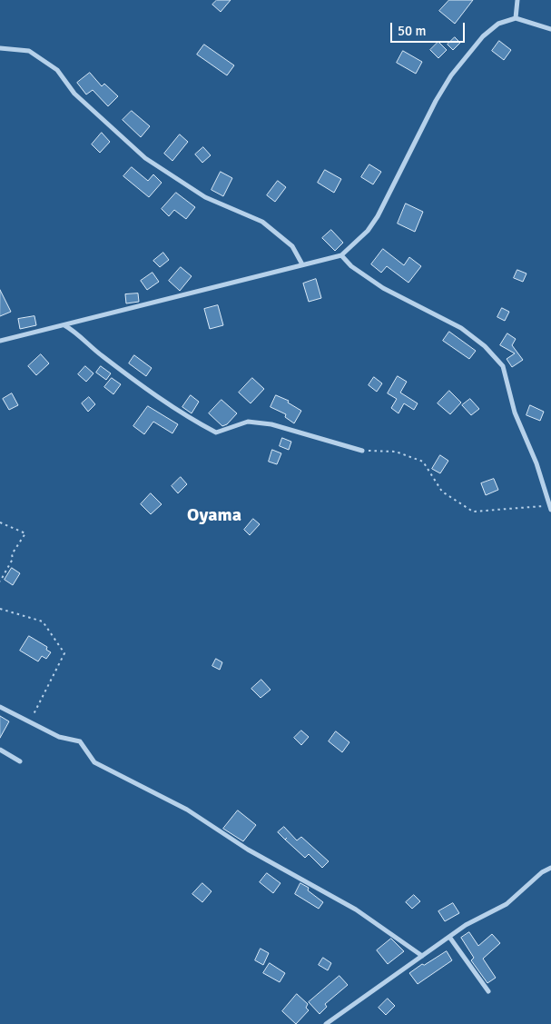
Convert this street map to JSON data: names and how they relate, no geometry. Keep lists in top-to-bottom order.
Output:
{
  "districts": ["Oyama"],
  "scale_bar": "50 m"
}
